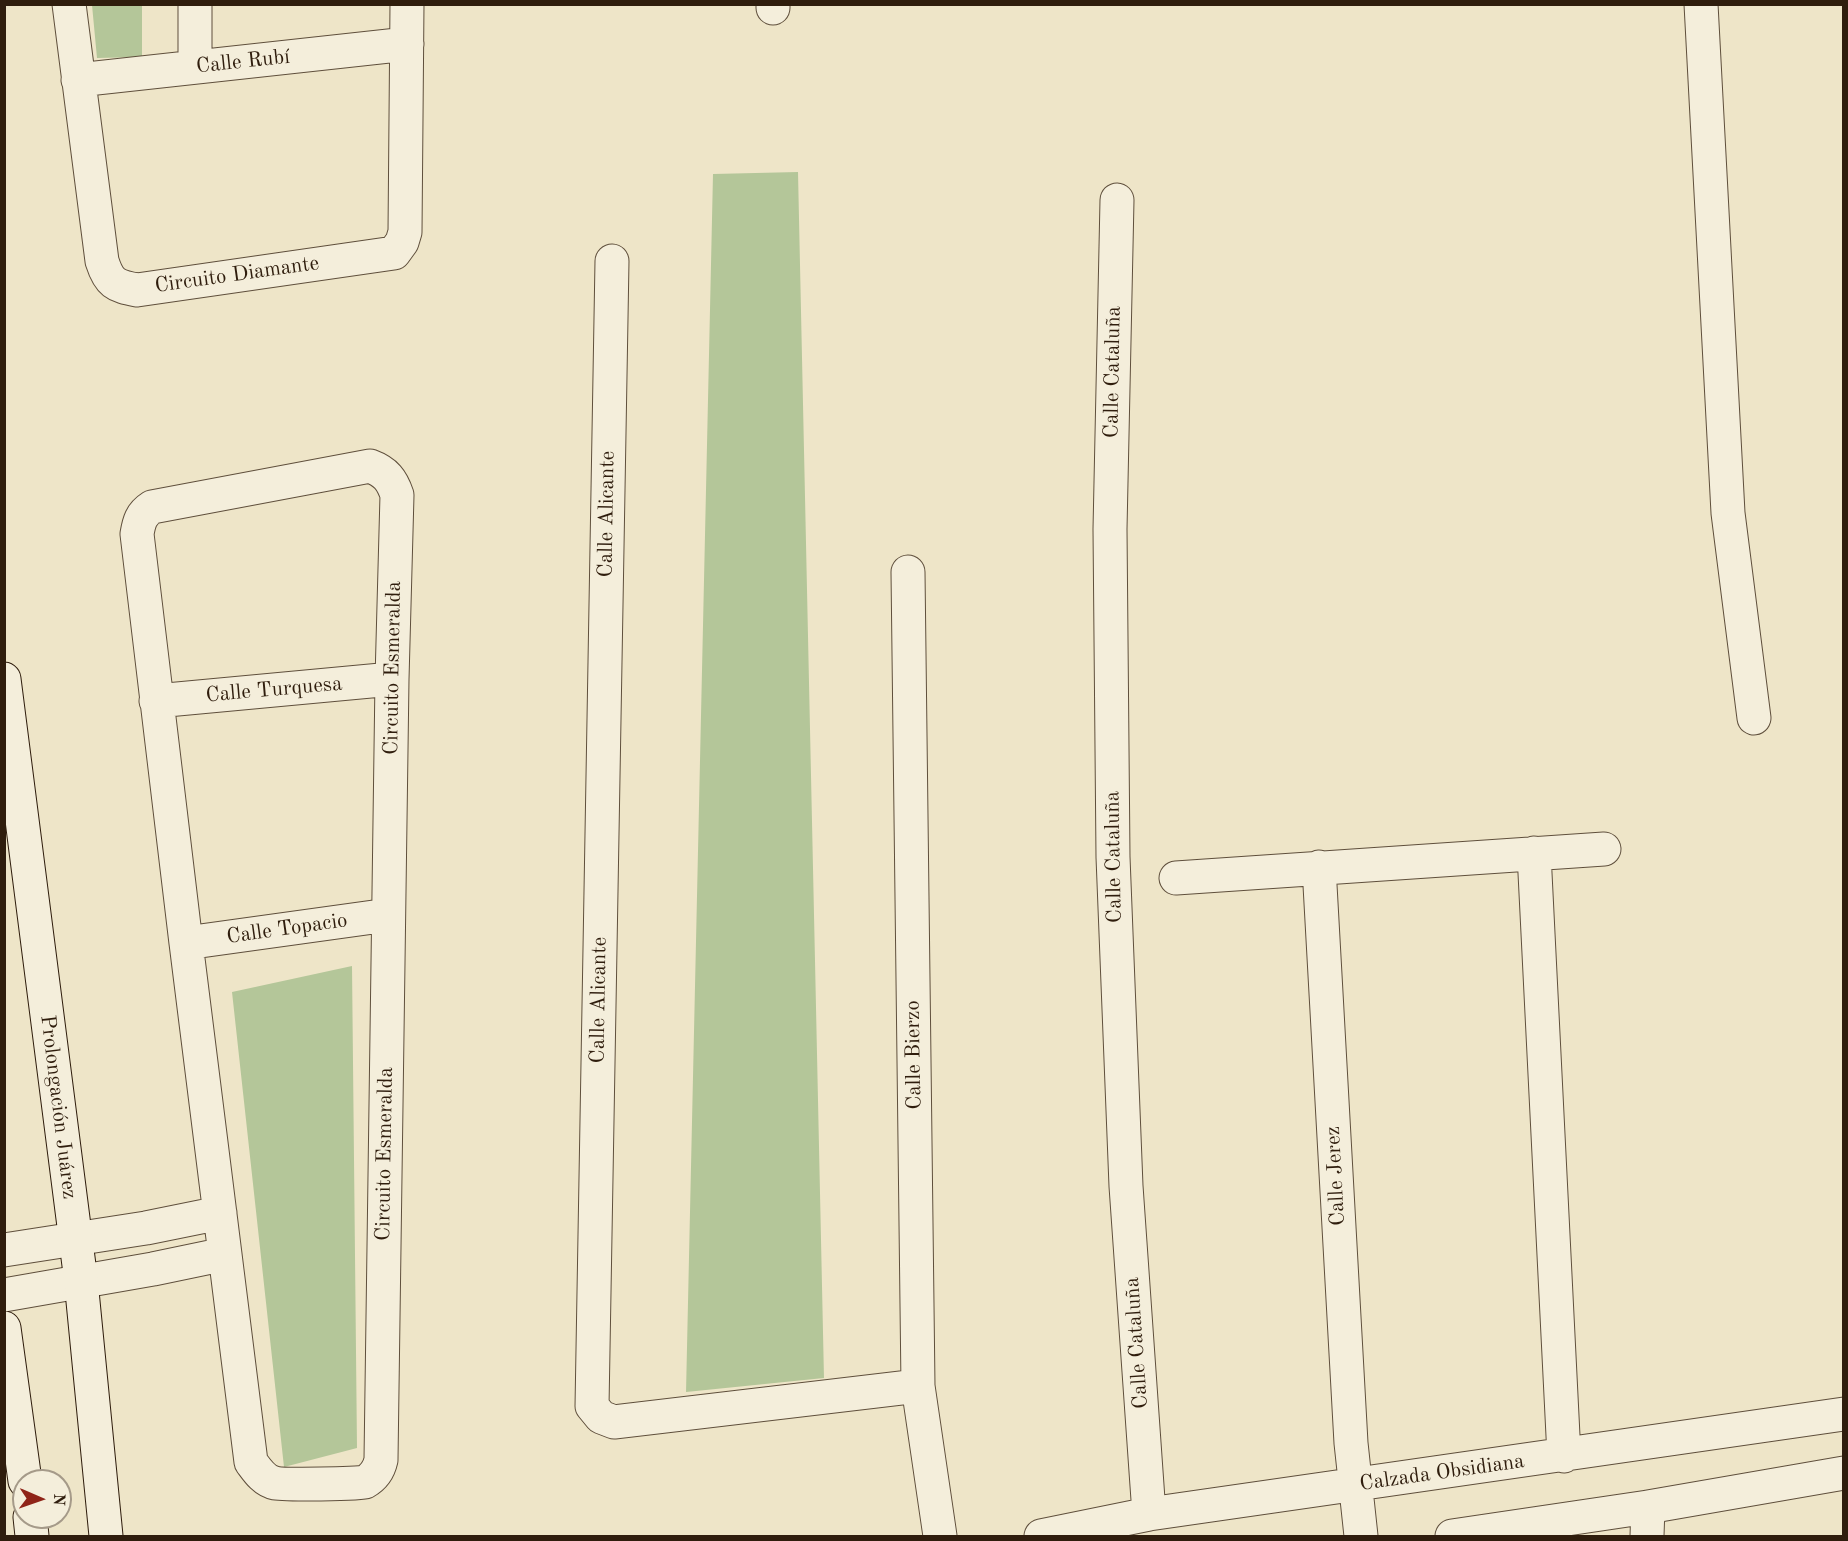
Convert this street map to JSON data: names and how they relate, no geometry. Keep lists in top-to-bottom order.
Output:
{
  "streets": {
    "street": [
      "Calle Rubí",
      "Circuito Diamante",
      "Calle Cataluña",
      "Calle Alicante",
      "Circuito Esmeralda",
      "Calle Turquesa",
      "Calle Topacio",
      "Calle Bierzo",
      "Prolongación Juárez",
      "Calle Jerez",
      "Calzada Obsidiana"
    ]
  },
  "crossings": [
    ["Calle Rubí", "Circuito Diamante"],
    ["Calle Cataluña", "Calzada Obsidiana"],
    ["Calle Alicante", "Calle Bierzo"],
    ["Circuito Esmeralda", "Calle Turquesa"],
    ["Circuito Esmeralda", "Calle Topacio"],
    ["Calle Jerez", "Calzada Obsidiana"]
  ],
  "north": "right"
}
